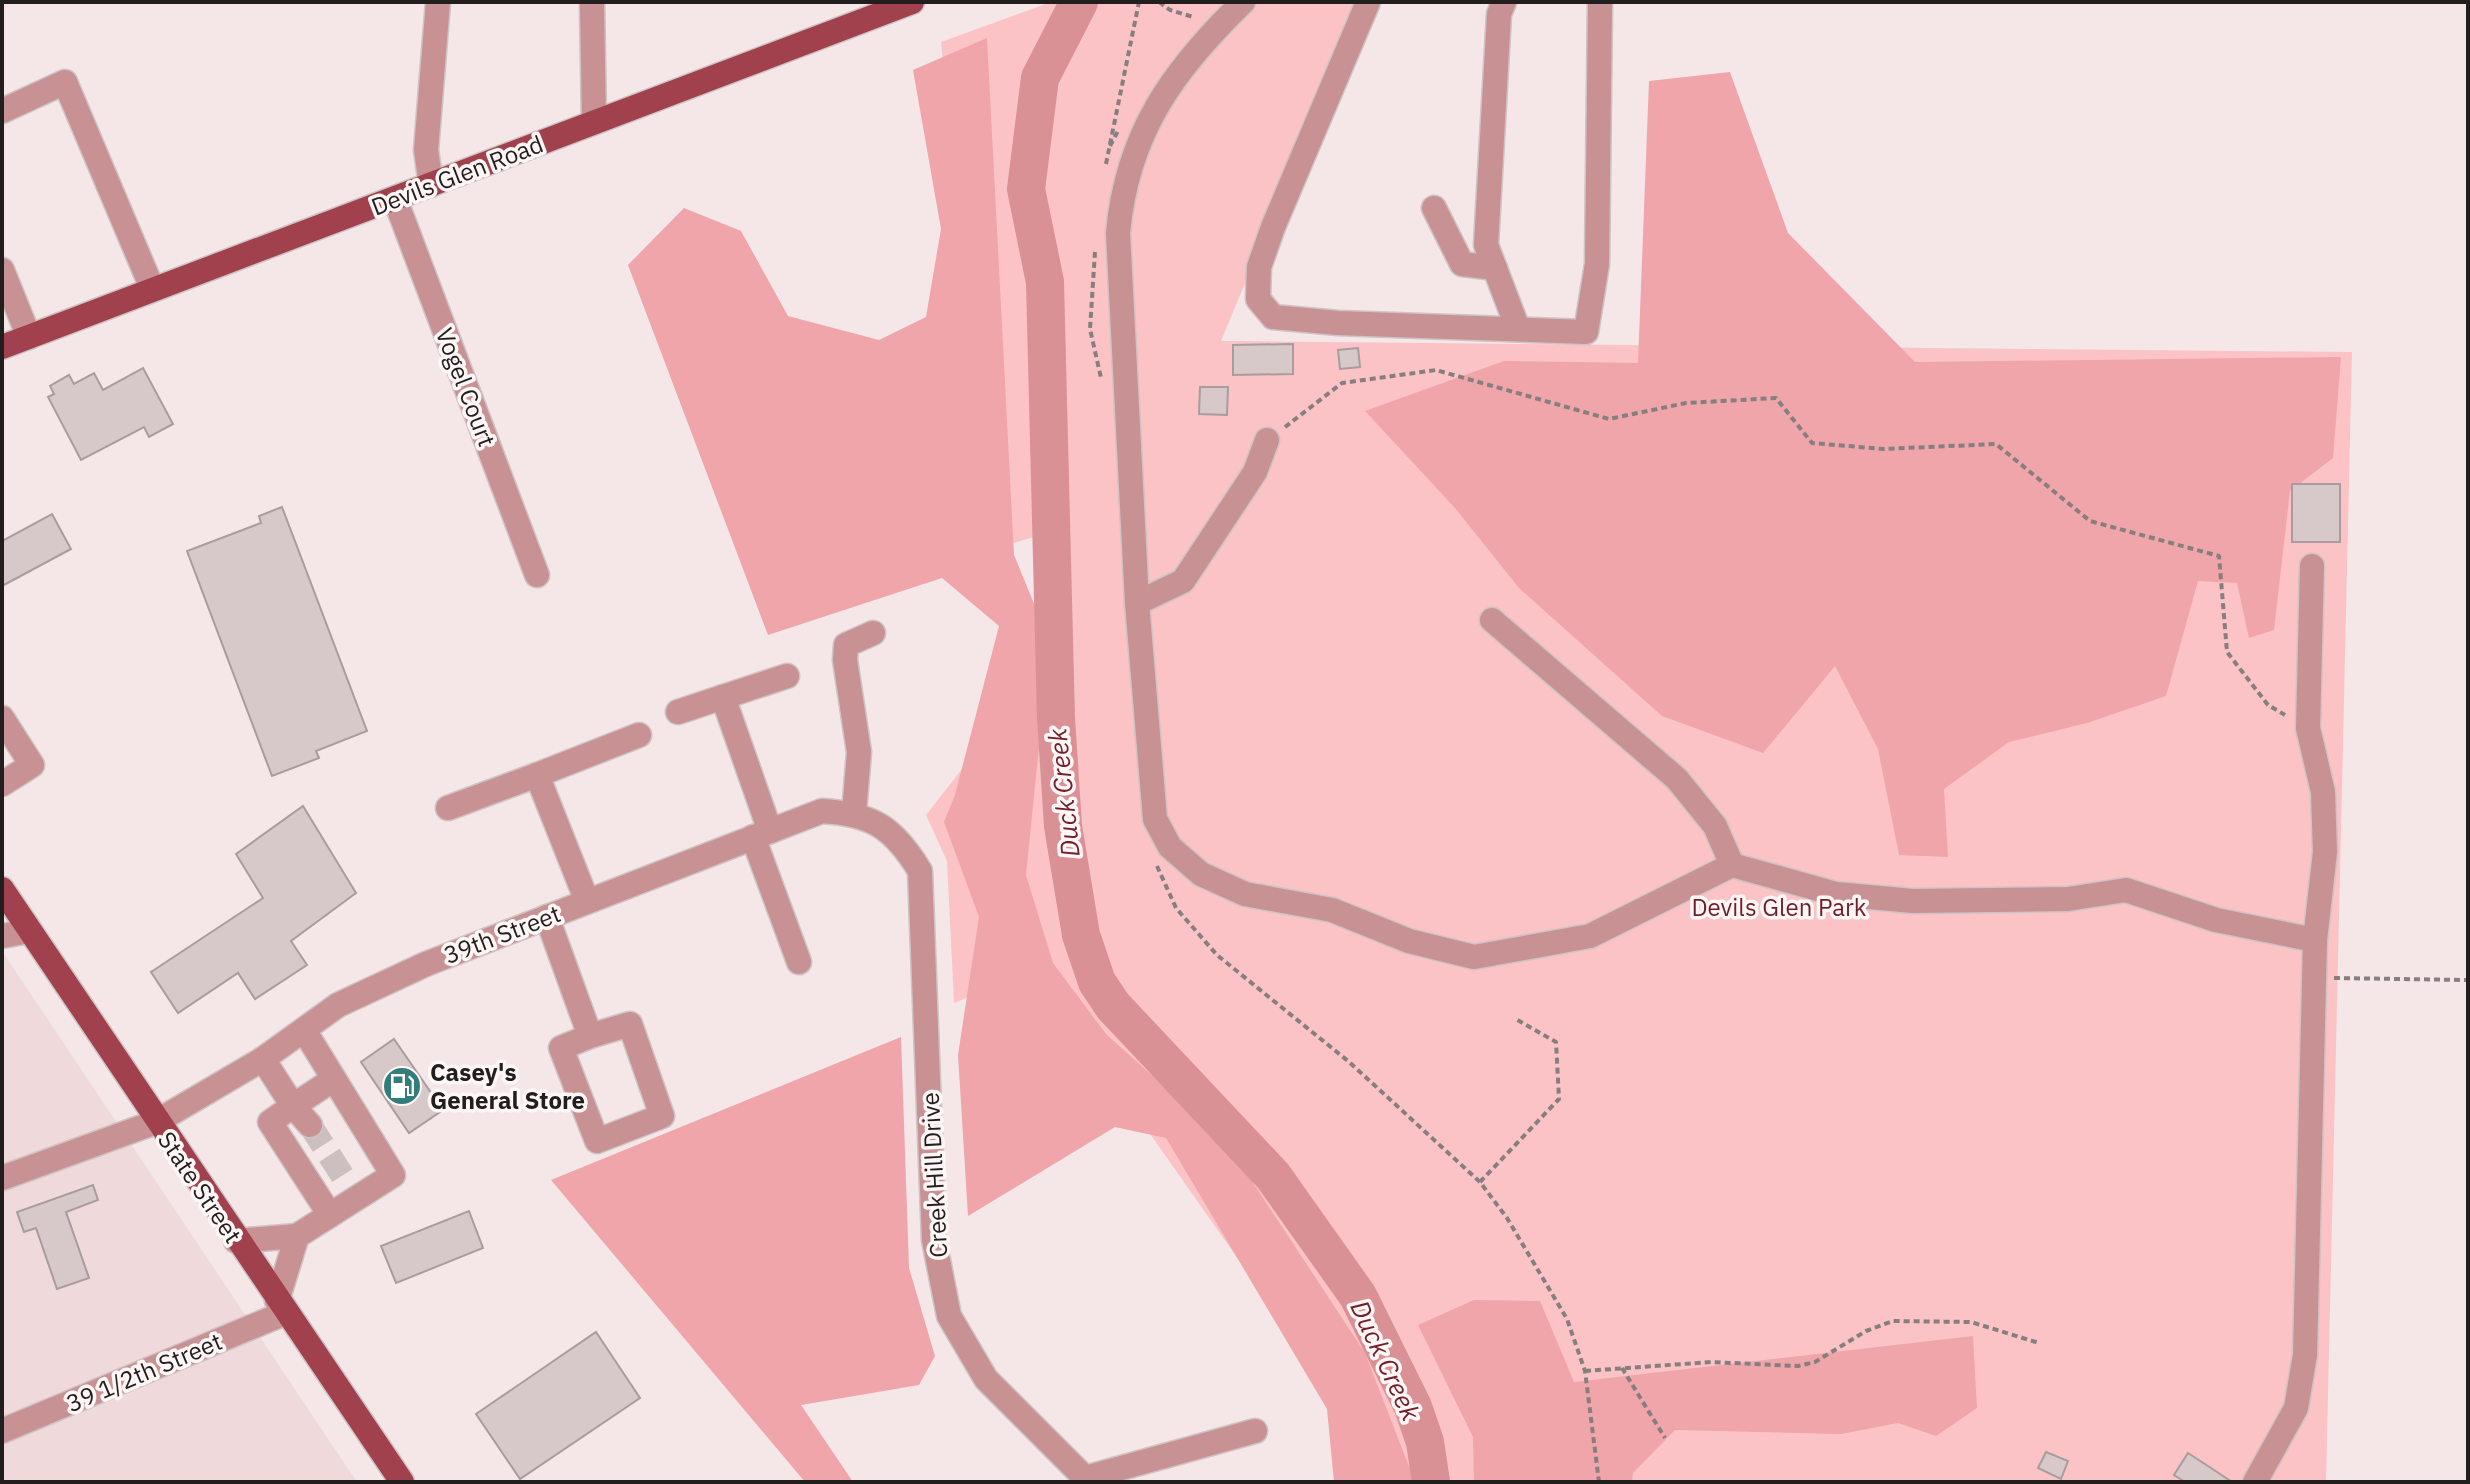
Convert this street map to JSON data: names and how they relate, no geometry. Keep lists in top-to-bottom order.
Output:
{
  "streets": {
    "main road": ["Devils Glen Road", "State Street"],
    "street": [
      "Vogel Court",
      "39th Street",
      "Creek Hill Drive",
      "39 1/2th Street"
    ]
  },
  "crossings": [
    ["Devils Glen Road", "Vogel Court"],
    ["39th Street", "Creek Hill Drive"],
    ["39th Street", "State Street"],
    ["State Street", "39 1/2th Street"]
  ],
  "water": ["Duck Creek"],
  "parks": ["Devils Glen Park"],
  "places": {
    "fuel station": ["Casey's General Store"]
  }
}
